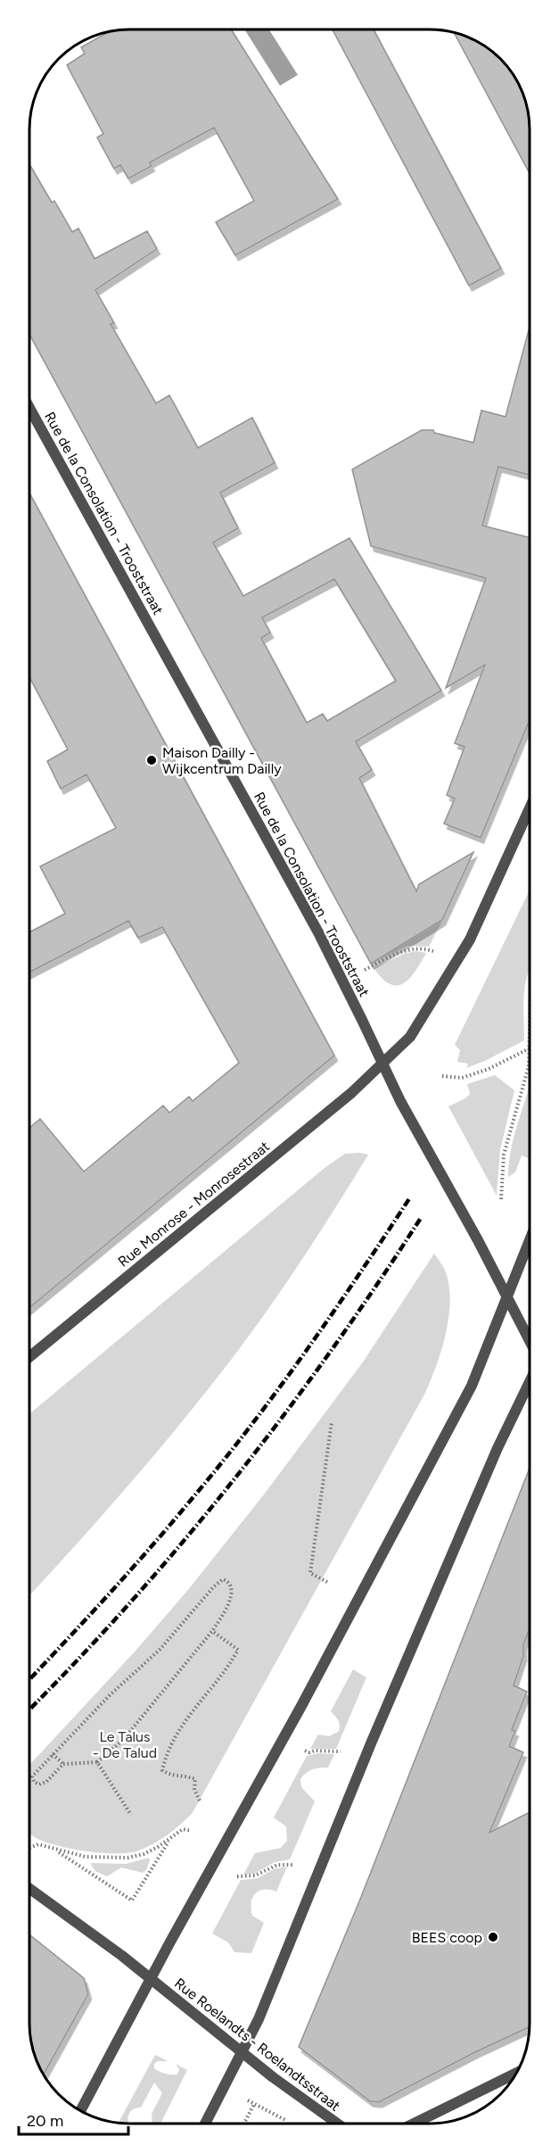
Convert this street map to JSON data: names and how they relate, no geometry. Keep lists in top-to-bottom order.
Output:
{
  "streets": {
    "street": ["Rue de la Consolation - Trooststraat", "Rue Monrose - Monrosestraat", "Rue Roelandts - Roelandtsstraat"]
  },
  "crossings": [
    ["Rue de la Consolation - Trooststraat", "Rue Monrose - Monrosestraat"]
  ],
  "parks": ["Le Talus - De Talud"],
  "places": ["Maison Dailly - Wijkcentrum Dailly", "BEES coop"],
  "scale_bar": "20 m"
}
